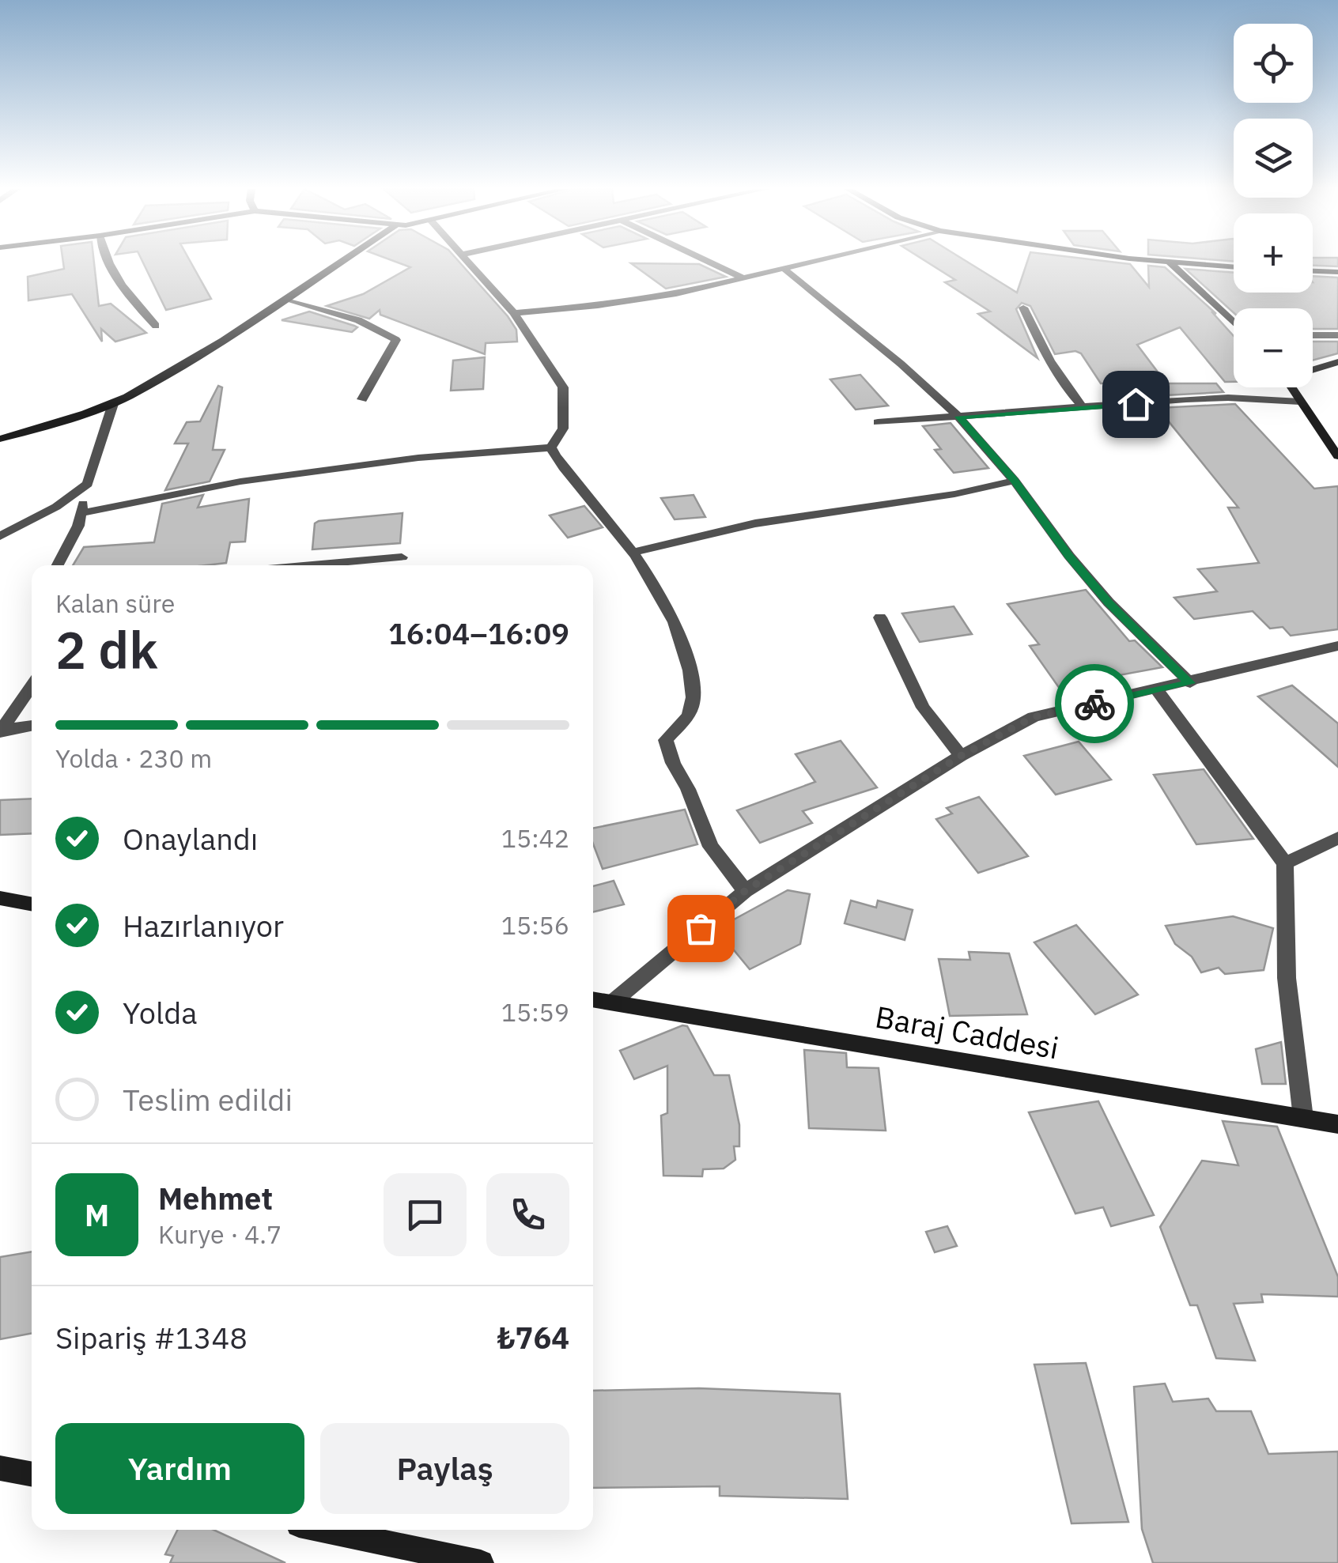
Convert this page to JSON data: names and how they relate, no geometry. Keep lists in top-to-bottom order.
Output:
{
  "streets": {
    "street": ["Baraj Caddesi"]
  },
  "page": {
    "map_buttons": ["+", "−"],
    "heading": ["2 dk", "Kalan süre", "16:04–16:09"],
    "panel": [
      "Mehmet",
      "Kurye · 4.7",
      "Sipariş #1348",
      "₺764"
    ],
    "bar": "Yolda · 230 m",
    "list": [
      ["Onaylandı", "15:42"],
      ["Hazırlanıyor", "15:56"],
      ["Yolda", "15:59"],
      "Teslim edildi"
    ],
    "round": "M",
    "buttons": ["Yardım", "Paylaş"]
  }
}
